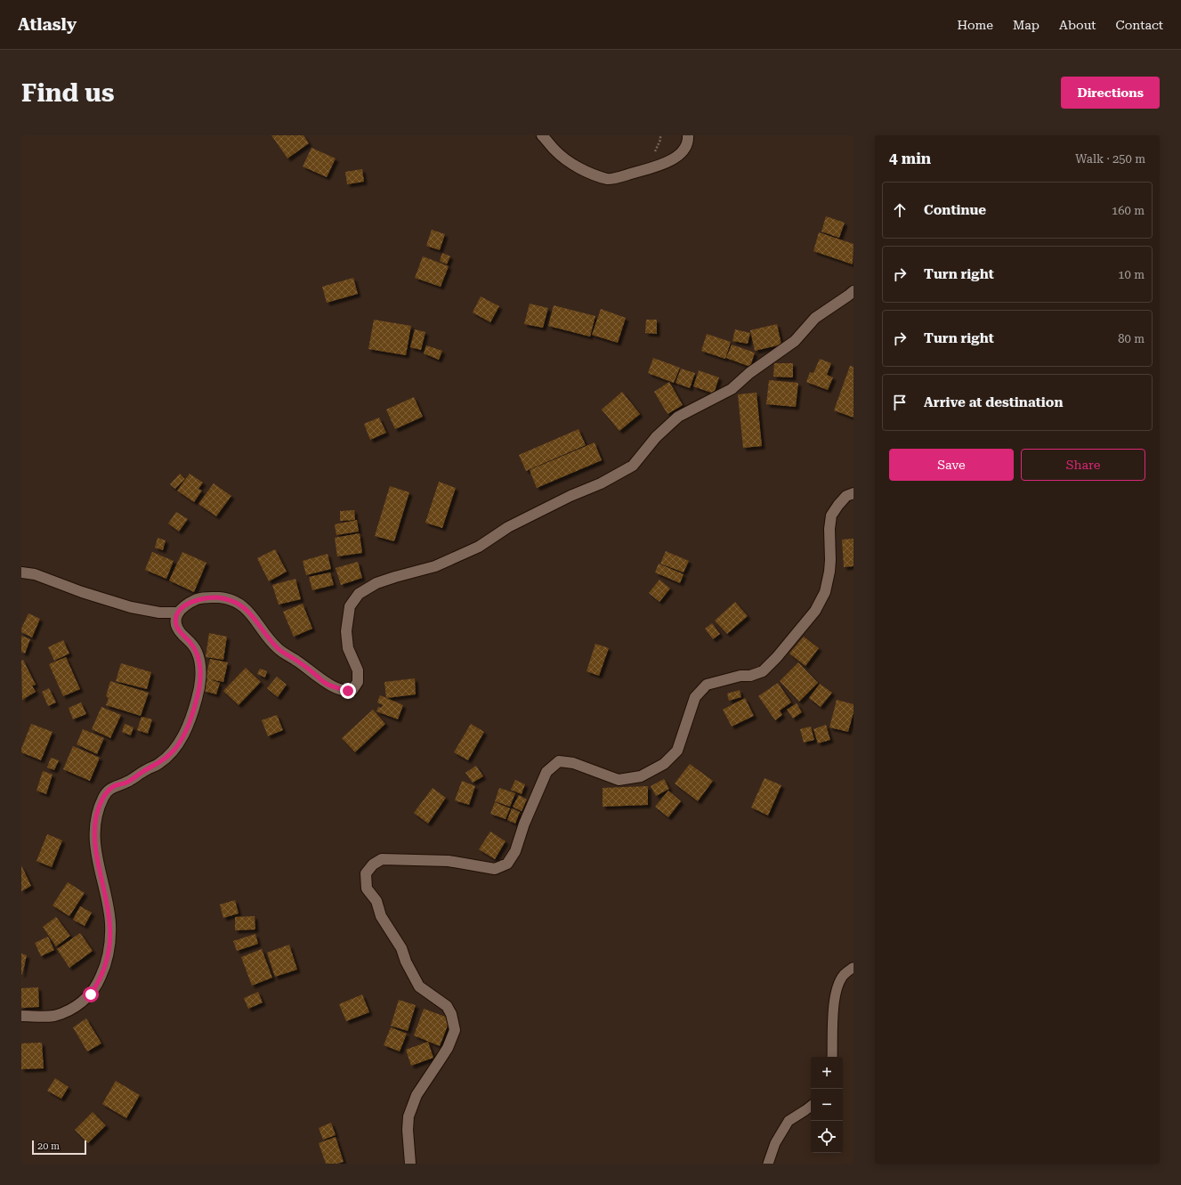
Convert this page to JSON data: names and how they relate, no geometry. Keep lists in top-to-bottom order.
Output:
{
  "scale_bar": "20 m",
  "page": {
    "header": "Atlasly",
    "nav": [
      "Home",
      "Map",
      "About",
      "Contact"
    ],
    "buttons": [
      "Directions",
      ["Save", "Share"]
    ],
    "title": "Find us",
    "heading": ["4 min", "Walk · 250 m"],
    "list": [
      ["Continue", "160 m"],
      ["Turn right", "10 m"],
      ["Turn right", "80 m"],
      "Arrive at destination"
    ],
    "map_buttons": ["+", "−"],
    "scale": "20 m"
  }
}
